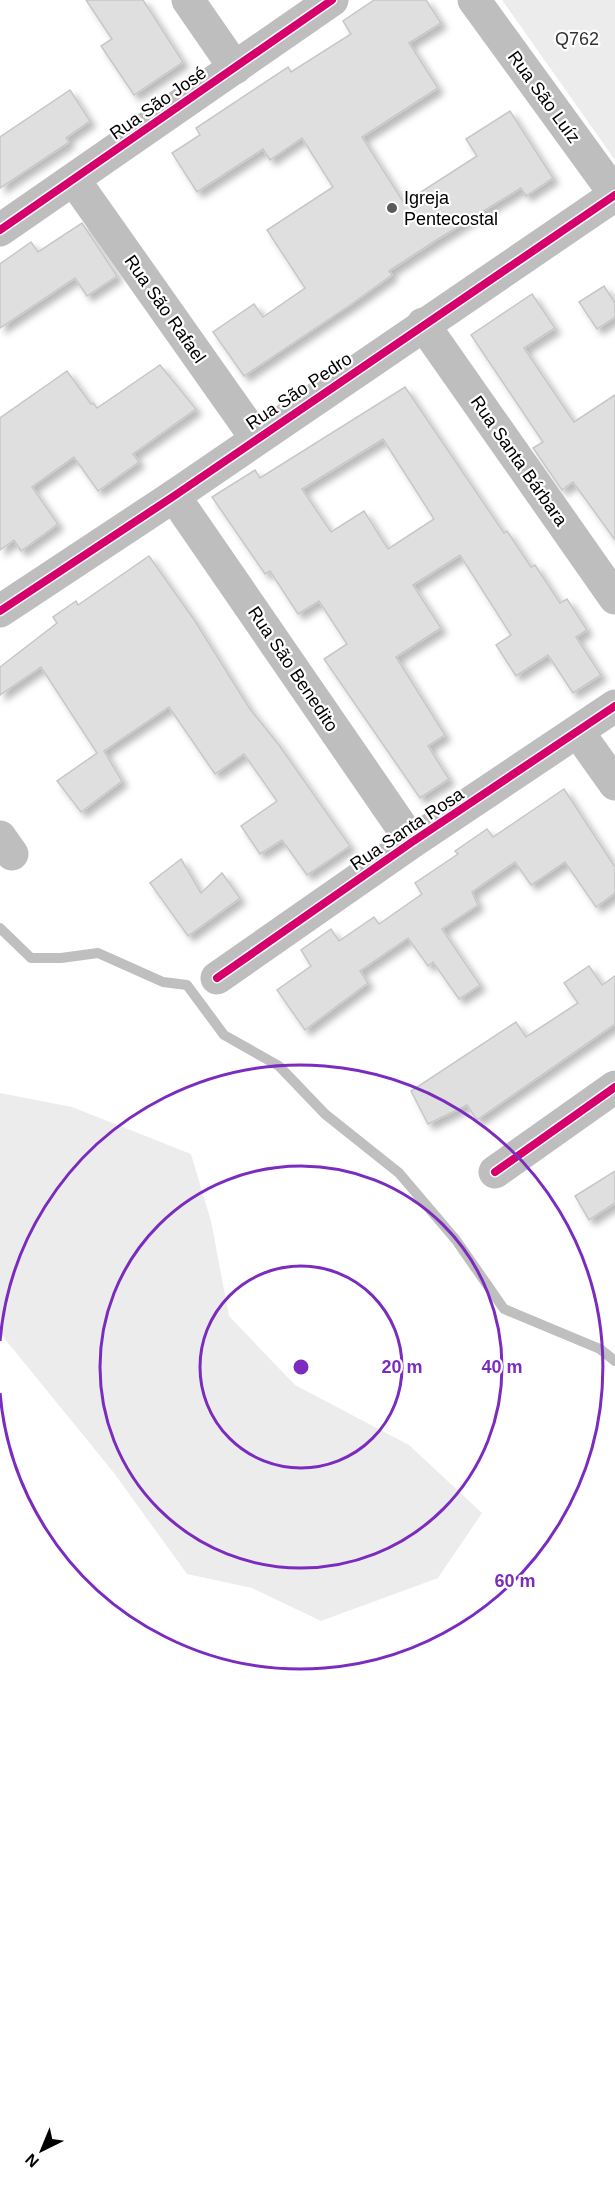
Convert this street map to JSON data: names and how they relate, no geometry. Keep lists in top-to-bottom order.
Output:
{
  "streets": {
    "street": [
      "Rua São Luíz",
      "Rua São José",
      "Rua São Rafael",
      "Rua São Pedro",
      "Rua Santa Bárbara",
      "Rua São Benedito",
      "Rua Santa Rosa"
    ]
  },
  "crossings": [
    ["Rua São Luíz", "Rua São Pedro"],
    ["Rua São José", "Rua São Rafael"],
    ["Rua São Rafael", "Rua São Pedro"],
    ["Rua São Pedro", "Rua Santa Bárbara"],
    ["Rua São Pedro", "Rua São Benedito"],
    ["Rua São Benedito", "Rua Santa Rosa"]
  ],
  "parks": ["Q762"],
  "places": ["Igreja Pentecostal"],
  "north": "bottom left",
  "rings": ["20 m", "40 m", "60 m"]
}
